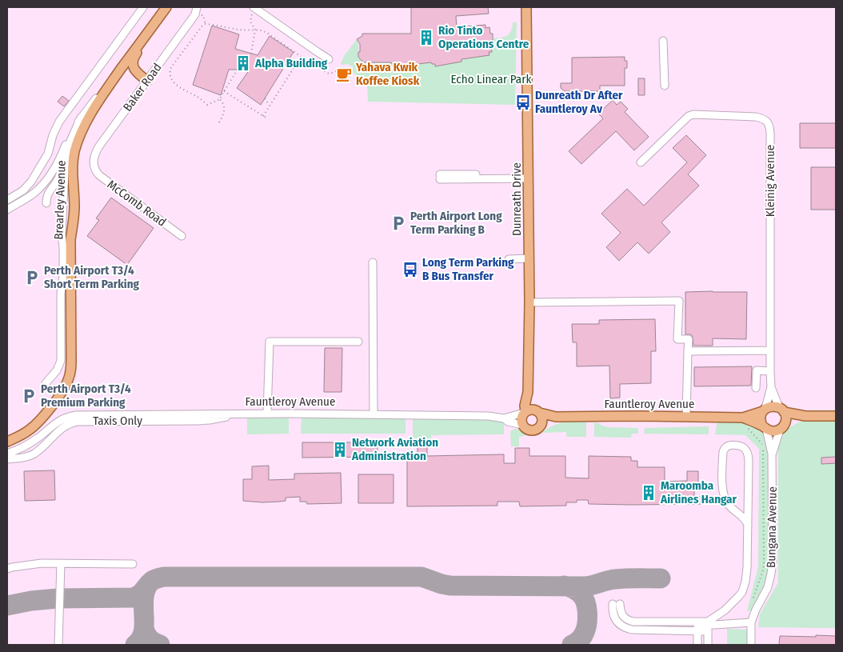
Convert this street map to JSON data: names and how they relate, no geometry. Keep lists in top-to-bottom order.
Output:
{
  "streets": {
    "main road": ["Dunreath Drive", "Brearley Avenue", "Fauntleroy Avenue"],
    "street": [
      "Baker Road",
      "Kleinig Avenue",
      "McComb Road",
      "Taxis Only",
      "Bungana Avenue"
    ]
  },
  "crossings": [
    ["Baker Road", "McComb Road"],
    ["Kleinig Avenue", "Fauntleroy Avenue"],
    ["Kleinig Avenue", "Bungana Avenue"],
    ["Dunreath Drive", "Fauntleroy Avenue"],
    ["Fauntleroy Avenue", "Taxis Only"],
    ["Fauntleroy Avenue", "Bungana Avenue"]
  ],
  "parks": ["Echo Linear Park"],
  "places": {
    "building": [
      "Rio Tinto Operations Centre",
      "Alpha Building",
      "Network Aviation Administration",
      "Maroomba Airlines Hangar"
    ],
    "cafe": ["Yahava Kwik Koffee Kiosk"],
    "bus stop": ["Dunreath Dr After Fauntleroy Av", "Long Term Parking B Bus Transfer"],
    "parking": ["Perth Airport Long Term Parking B", "Perth Airport T3/4 Short Term Parking", "Perth Airport T3/4 Premium Parking"]
  }
}
